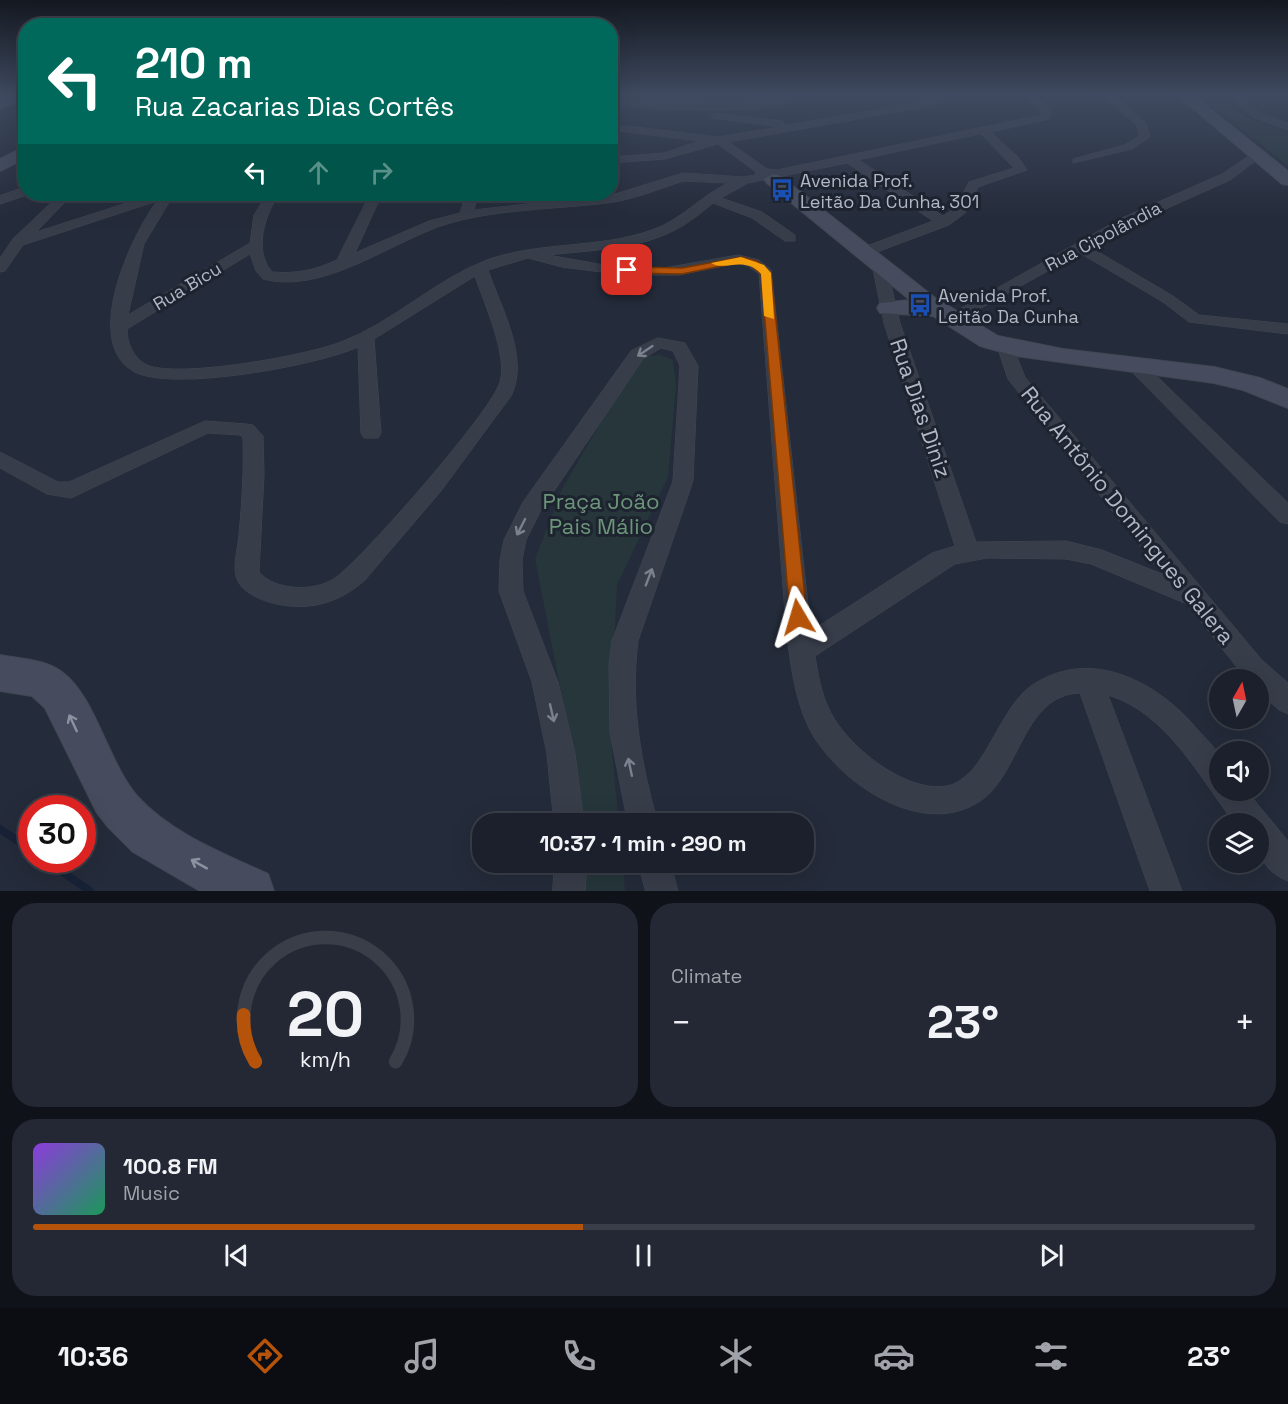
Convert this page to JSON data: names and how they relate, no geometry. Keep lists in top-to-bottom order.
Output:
{
  "streets": {
    "street": [
      "Rua Cipolândia",
      "Rua Bicu",
      "Rua Dias Diniz",
      "Rua Antônio Domingues Galera"
    ]
  },
  "parks": ["Praça João Pais Málio"],
  "places": {
    "bus stop": ["Avenida Prof. Leitão Da Cunha, 301", "Avenida Prof. Leitão Da Cunha"]
  },
  "north": "top",
  "page": {
    "turn": ["210 m", "Rua Zacarias Dias Cortês"],
    "limit": "30",
    "trip": "10:37 · 1 min · 290 m",
    "tile": "Climate",
    "heat": ["−", "23°", "+"],
    "song": ["100.8 FM", "Music"],
    "tabs": ["10:36", "23°"],
    "gauge": ["20", "km/h"]
  }
}
